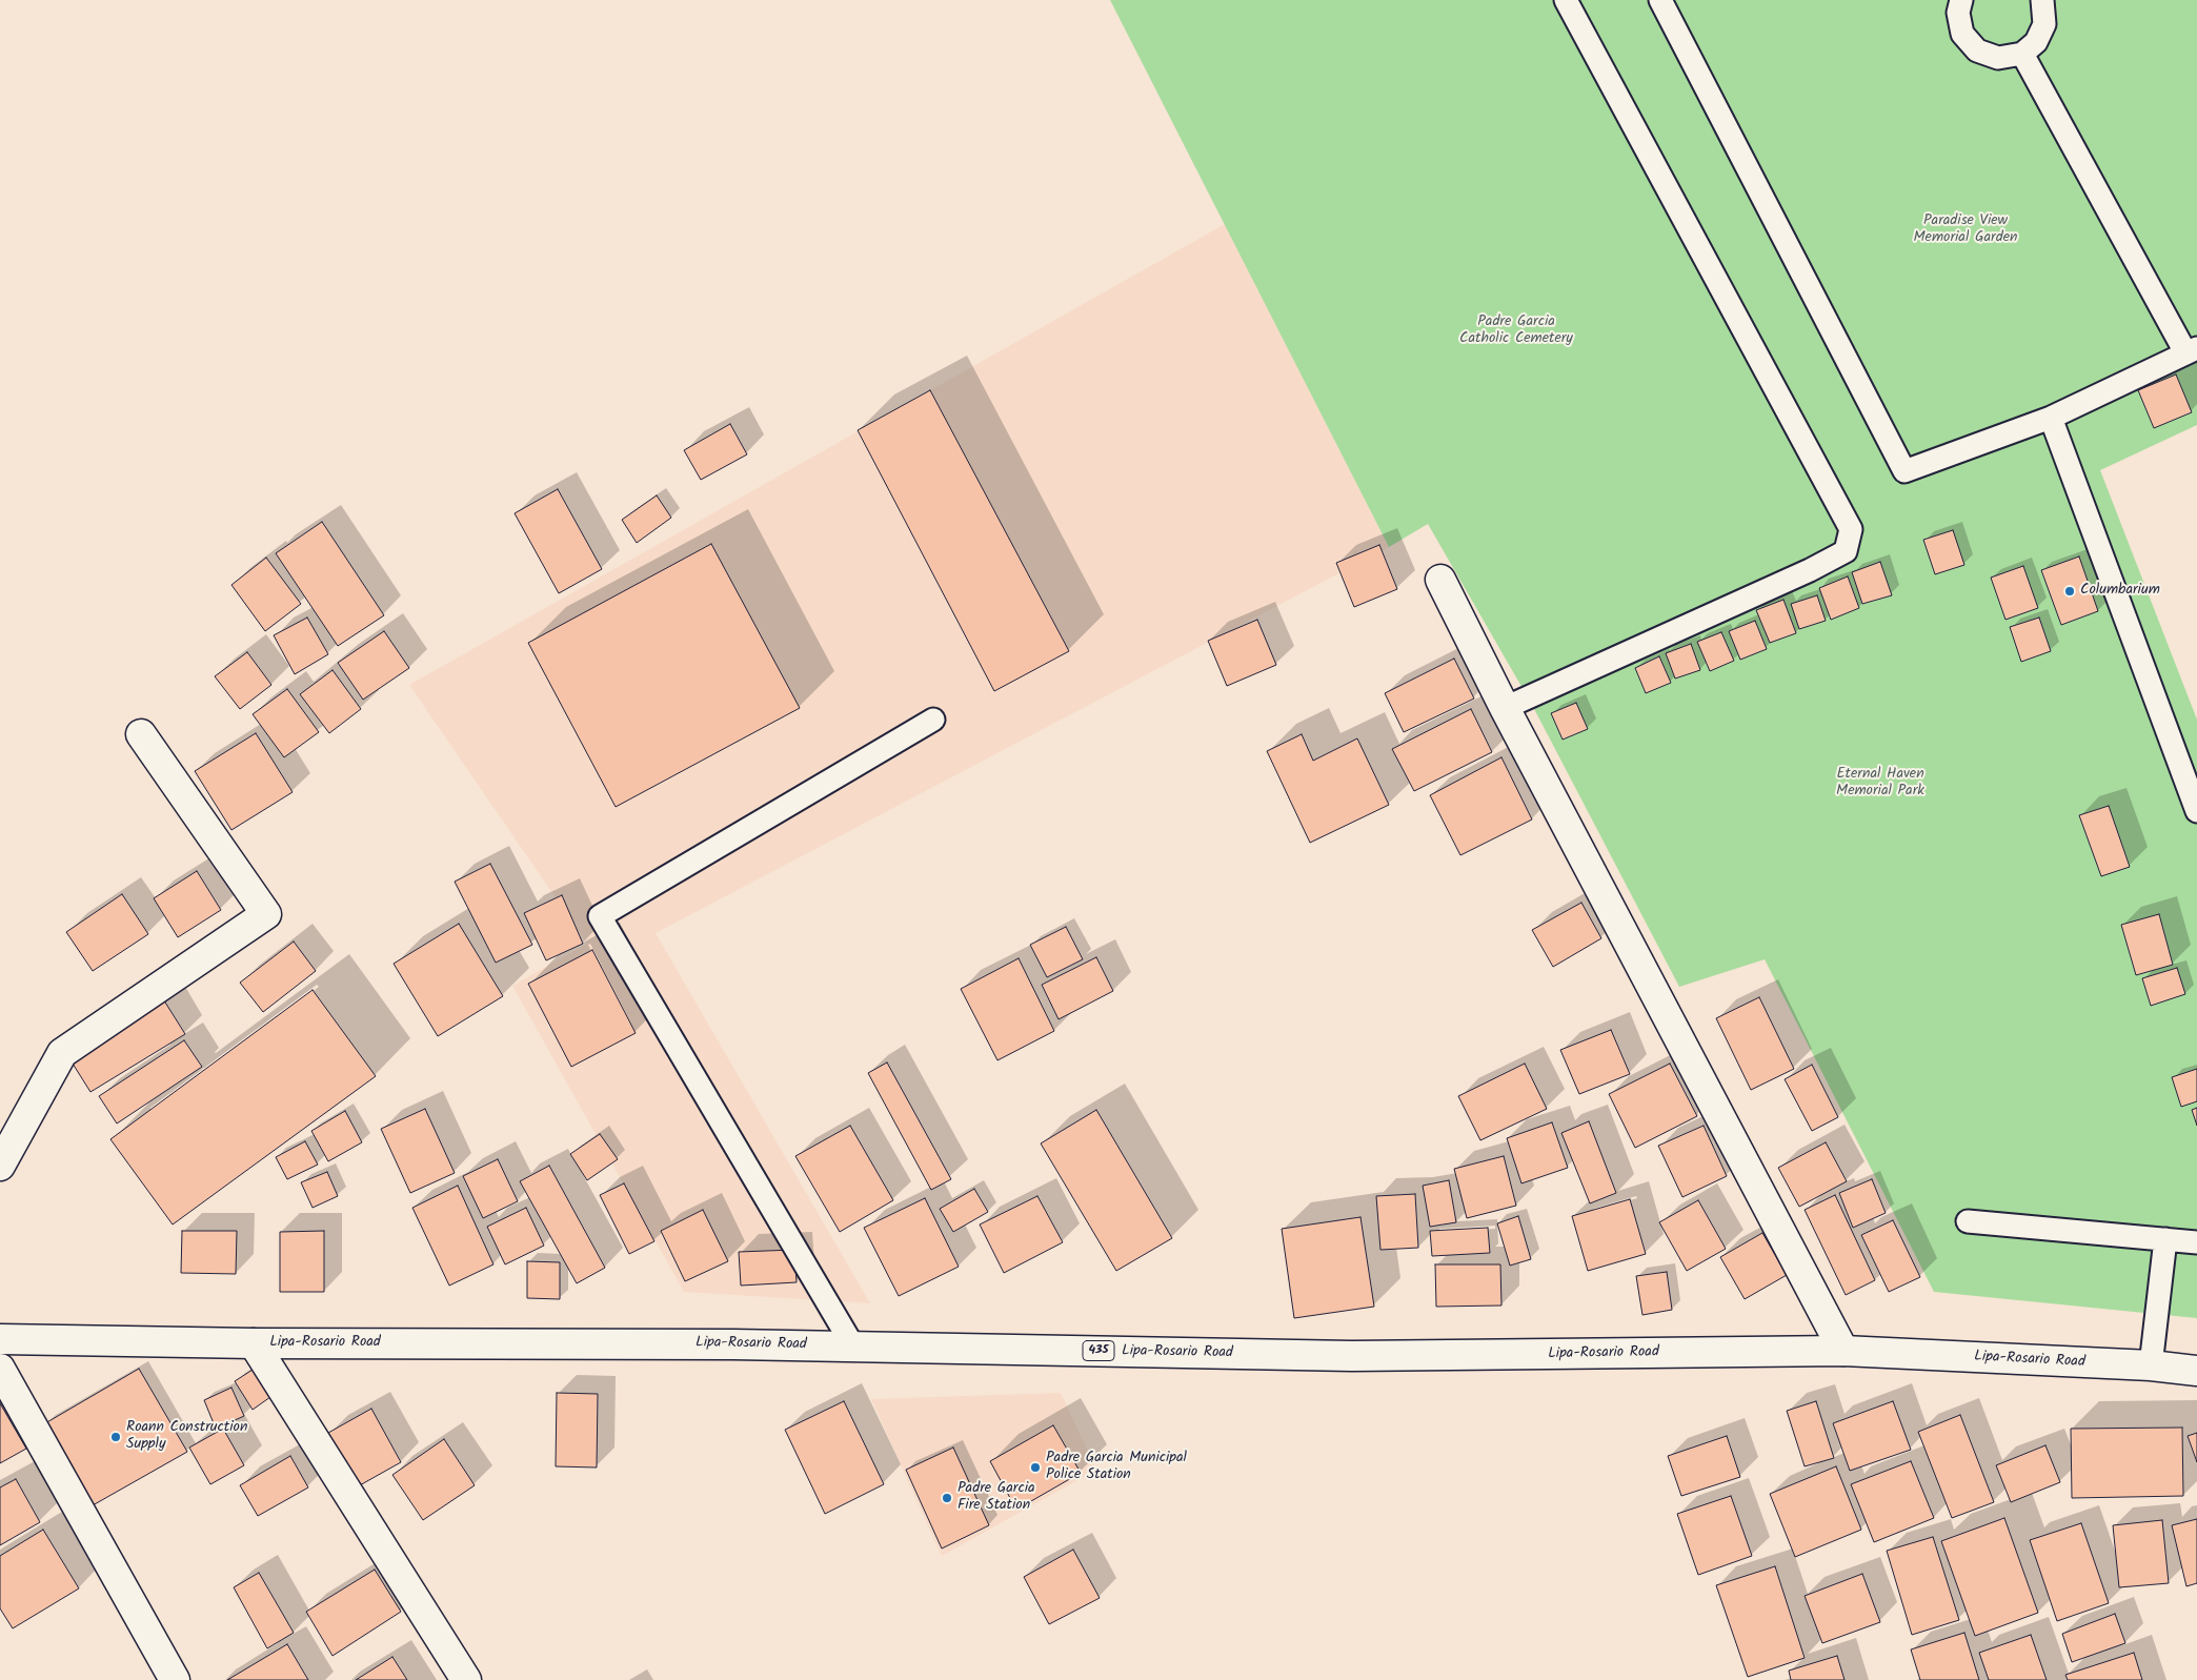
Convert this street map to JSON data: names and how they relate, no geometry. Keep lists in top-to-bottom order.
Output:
{
  "streets": {
    "street": ["Lipa-Rosario Road", "435"]
  },
  "parks": ["Paradise View Memorial Garden", "Padre Garcia Catholic Cemetery", "Eternal Haven Memorial Park"],
  "places": [
    "Columbarium",
    "Roann Construction Supply",
    "Padre Garcia Municipal Police Station",
    "Padre Garcia Fire Station"
  ]
}
